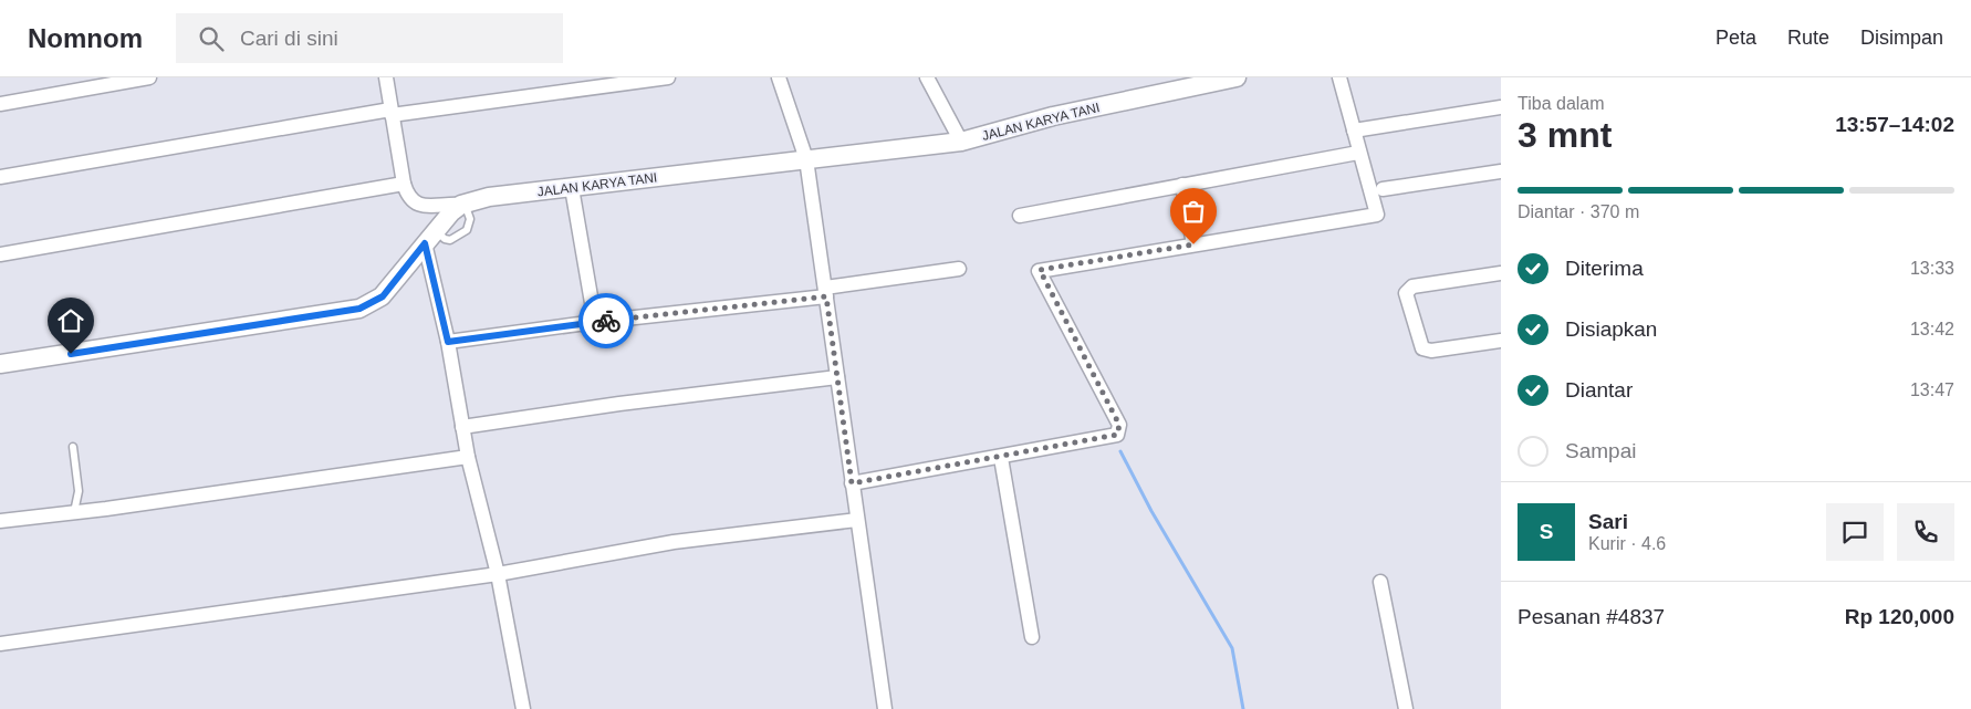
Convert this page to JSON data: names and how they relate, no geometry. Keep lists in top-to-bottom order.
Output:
{
  "streets": {
    "street": ["JALAN KARYA TANI"]
  },
  "page": {
    "header": "Nomnom",
    "search": "Cari di sini",
    "nav": ["Peta", "Rute", "Disimpan"],
    "heading": ["3 mnt", "Tiba dalam", "13:57–14:02"],
    "panel": [
      "Sari",
      "Kurir · 4.6",
      "Pesanan #4837",
      "Rp 120,000"
    ],
    "bar": "Diantar · 370 m",
    "list": [
      ["Diterima", "13:33"],
      ["Disiapkan", "13:42"],
      ["Diantar", "13:47"],
      "Sampai"
    ],
    "round": "S"
  }
}
